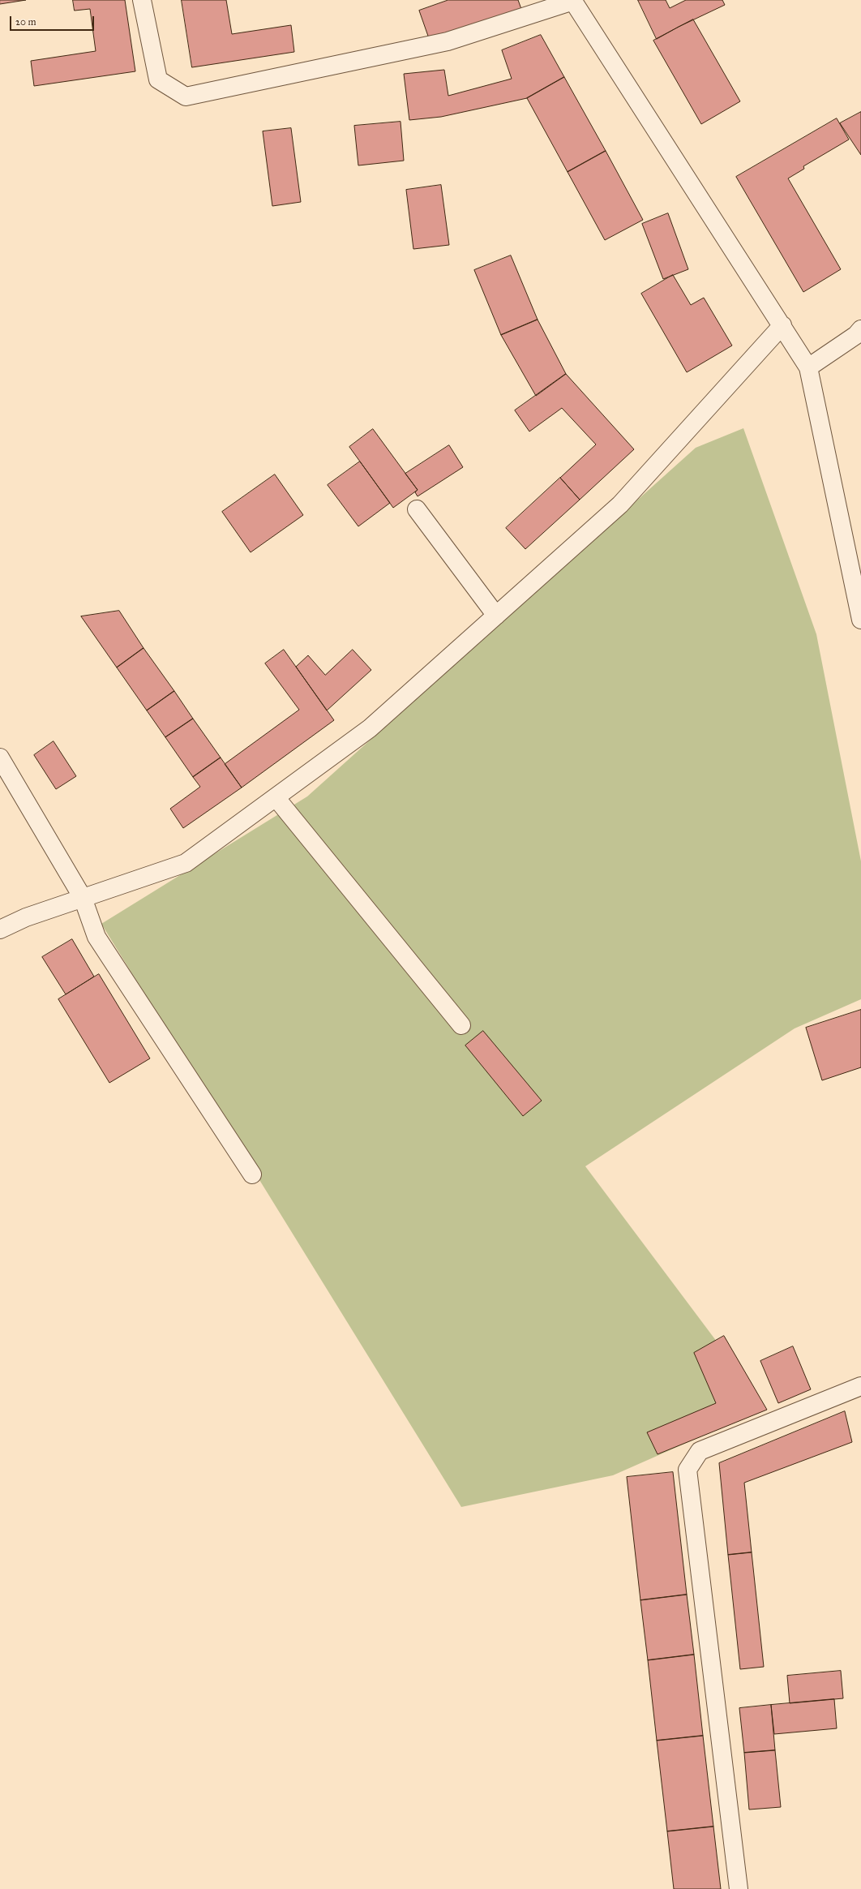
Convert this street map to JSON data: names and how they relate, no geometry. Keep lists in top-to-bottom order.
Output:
{
  "scale_bar": "20 m"
}
